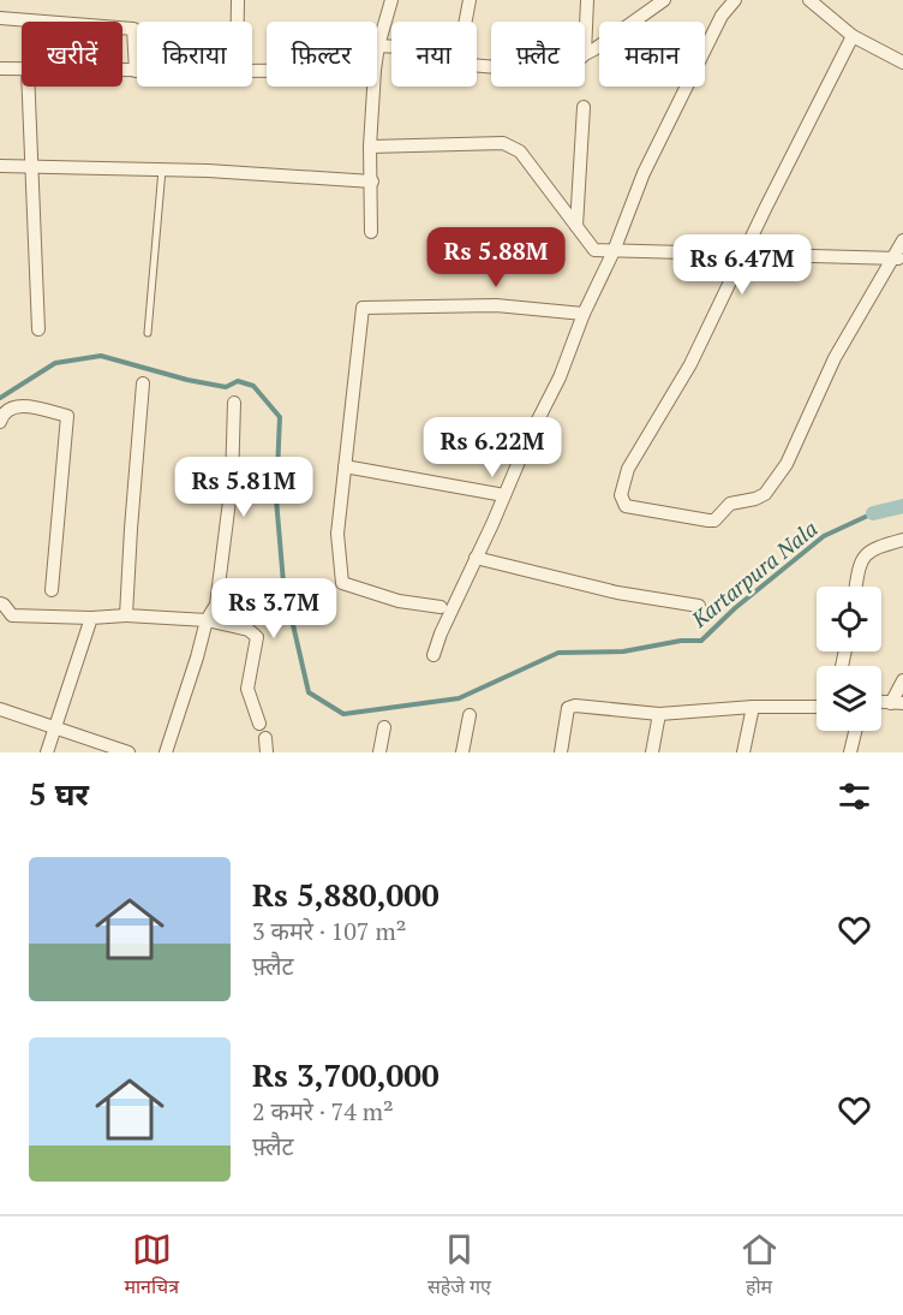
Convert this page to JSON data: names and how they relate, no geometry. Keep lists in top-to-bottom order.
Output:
{
  "water": ["Kartarpura Nala"],
  "page": {
    "chip": [
      "खरीदें",
      "किराया",
      "फ़िल्टर",
      "नया",
      "फ़्लैट",
      "मकान"
    ],
    "price": [
      "Rs 5.88M",
      "Rs 6.47M",
      "Rs 6.22M",
      "Rs 5.81M",
      "Rs 3.7M"
    ],
    "heading": "5 घर",
    "list": [
      {
        "name": "Rs 5,880,000",
        "note": "3 कमरे · 107 m² · फ़्लैट"
      },
      {
        "name": "Rs 3,700,000",
        "note": "2 कमरे · 74 m² · फ़्लैट"
      }
    ],
    "tabs": ["मानचित्र", "सहेजे गए", "होम"]
  }
}
